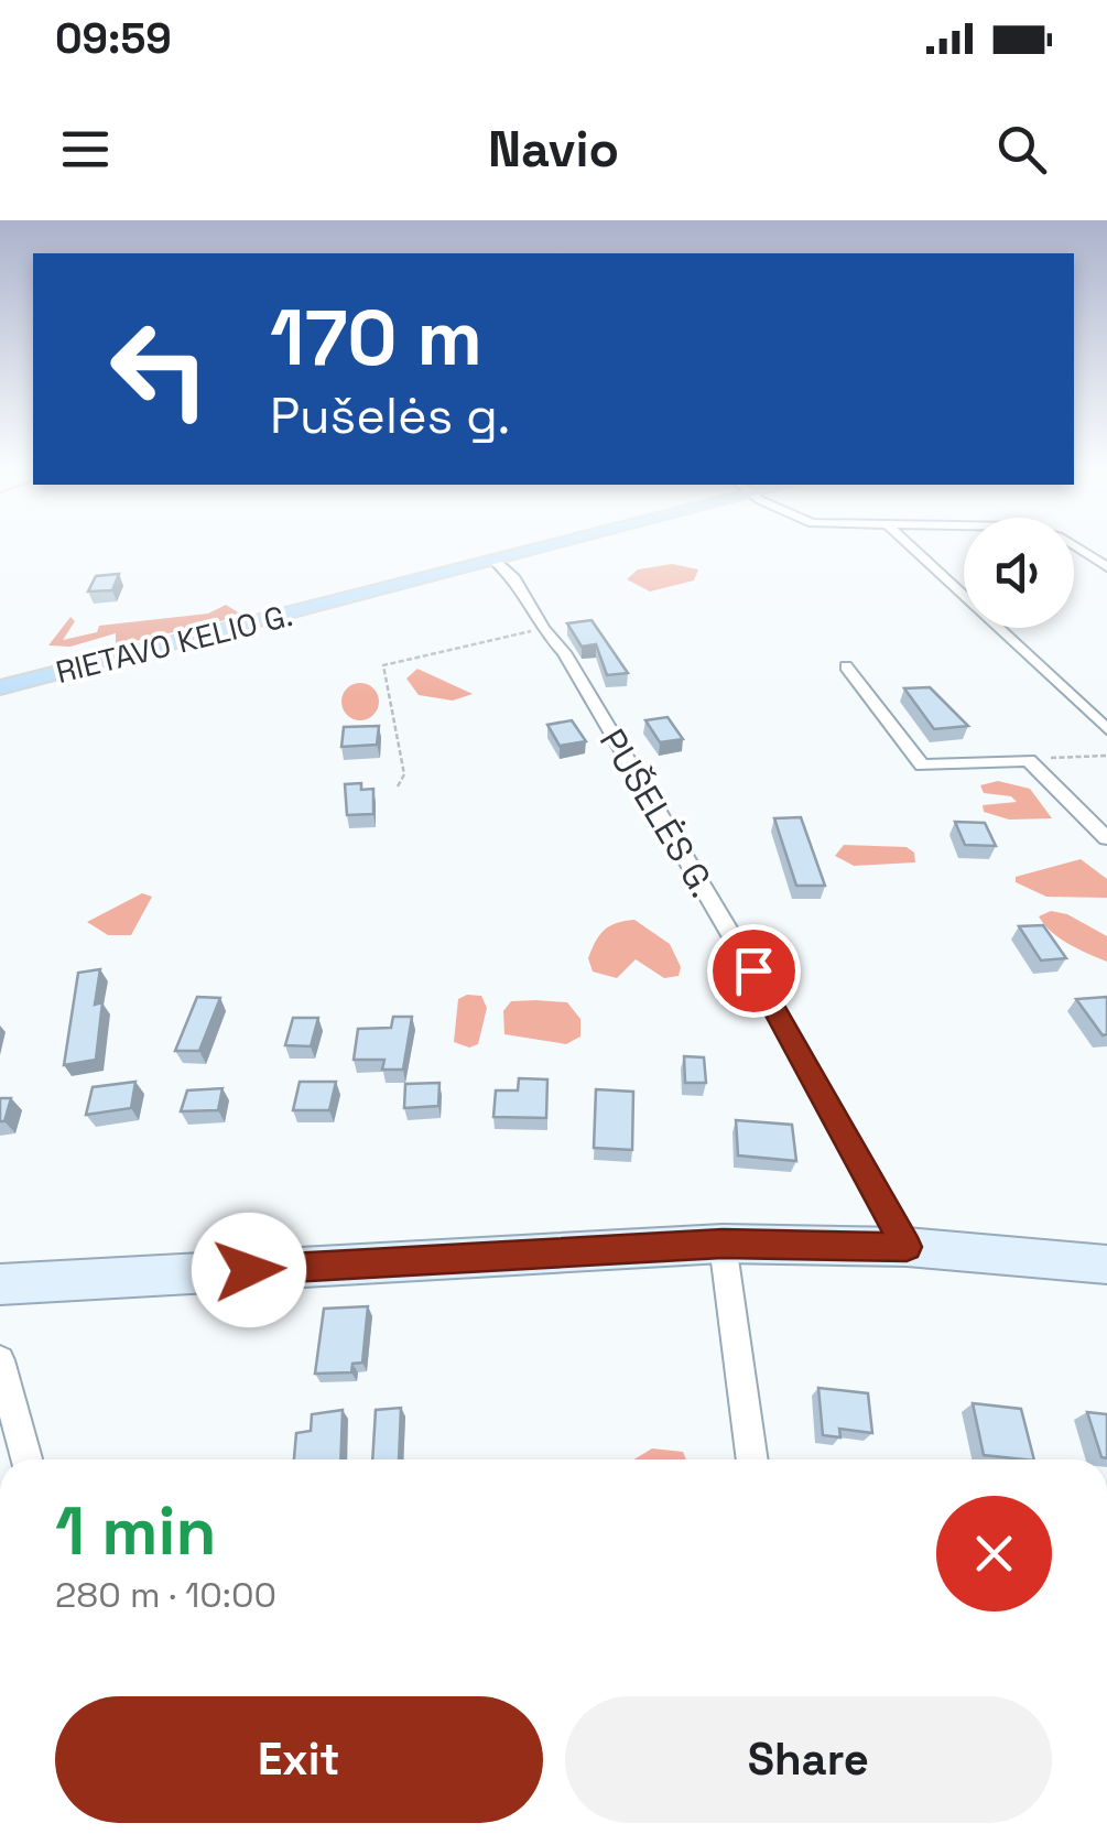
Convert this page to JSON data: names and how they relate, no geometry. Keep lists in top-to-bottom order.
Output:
{
  "streets": {
    "main road": ["RIETAVO KELIO G."],
    "street": ["PUŠELĖS G."]
  },
  "crossings": [
    ["RIETAVO KELIO G.", "PUŠELĖS G."]
  ],
  "page": {
    "status": "09:59",
    "header": "Navio",
    "turn": ["170 m", "Pušelės g."],
    "heading": ["1 min", "280 m · 10:00"],
    "buttons": ["Exit", "Share"]
  }
}
